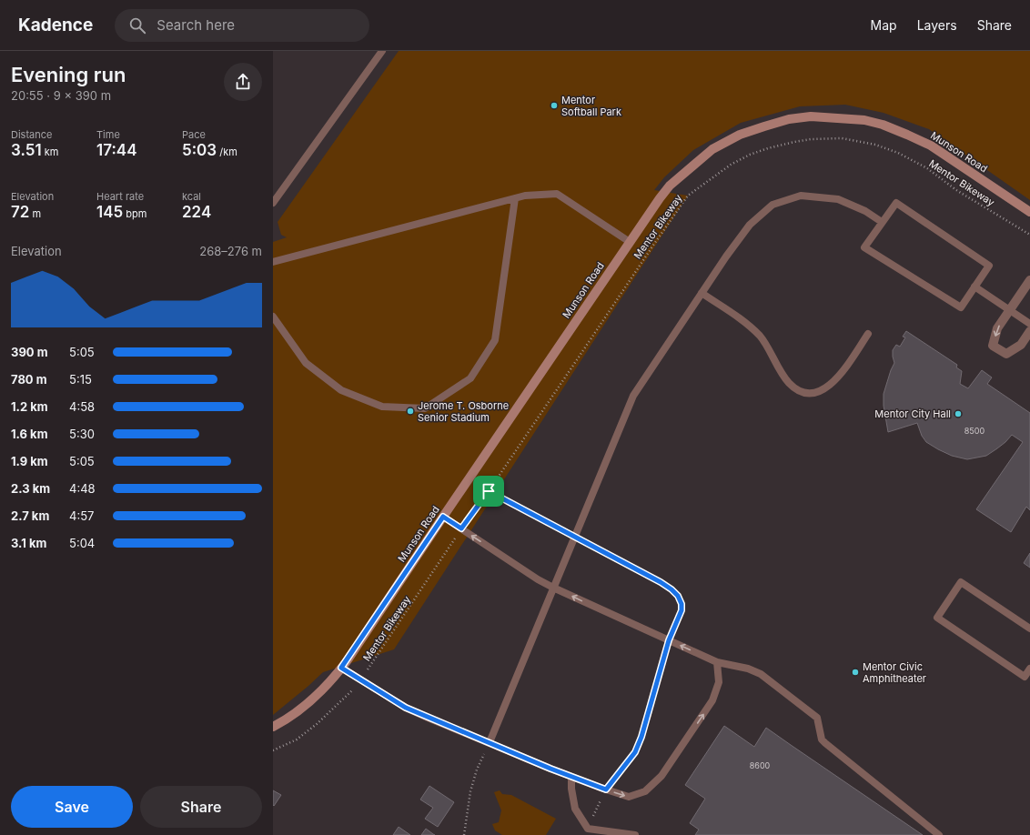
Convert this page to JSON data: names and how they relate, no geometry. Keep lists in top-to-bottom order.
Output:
{
  "streets": {
    "street": ["Munson Road"],
    "path": ["Mentor Bikeway"]
  },
  "places": [
    "Mentor Softball Park",
    "Jerome T. Osborne Senior Stadium",
    "Mentor City Hall",
    "Mentor Civic Amphitheater"
  ],
  "house_numbers": ["8500", "8600"],
  "page": {
    "header": "Kadence",
    "search": "Search here",
    "nav": ["Map", "Layers", "Share"],
    "heading": ["Evening run", "20:55 · 9 × 390 m"],
    "stats": [
      ["Distance", "3.51 km"],
      ["Time", "17:44"],
      ["Pace", "5:03 /km"],
      ["Elevation", "72 m"],
      ["Heart rate", "145 bpm"],
      ["kcal", "224"]
    ],
    "chart": ["Elevation", "268–276 m"],
    "list": [
      {
        "name": "390 m",
        "note": "5:05"
      },
      {
        "name": "780 m",
        "note": "5:15"
      },
      {
        "name": "1.2 km",
        "note": "4:58"
      },
      {
        "name": "1.6 km",
        "note": "5:30"
      },
      {
        "name": "1.9 km",
        "note": "5:05"
      },
      {
        "name": "2.3 km",
        "note": "4:48"
      },
      {
        "name": "2.7 km",
        "note": "4:57"
      },
      {
        "name": "3.1 km",
        "note": "5:04"
      }
    ],
    "buttons": ["Save", "Share"]
  }
}
